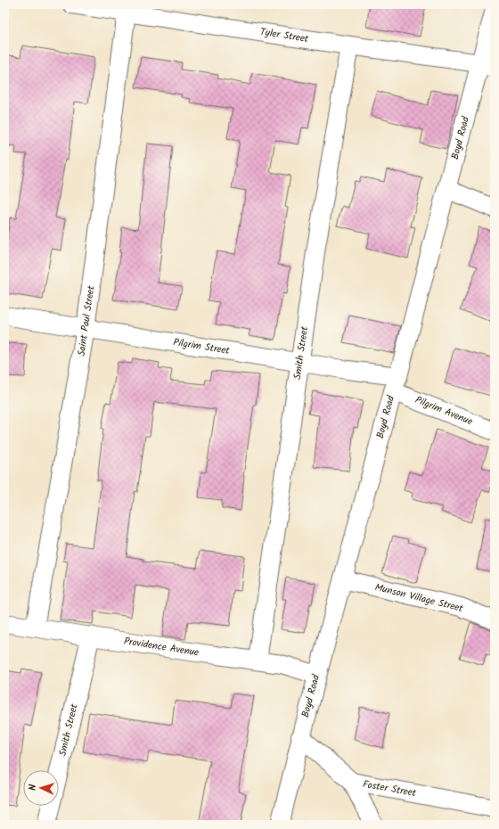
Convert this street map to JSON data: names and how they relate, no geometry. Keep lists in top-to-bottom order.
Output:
{
  "streets": {
    "street": [
      "Tyler Street",
      "Boyd Road",
      "Saint Paul Street",
      "Pilgrim Street",
      "Smith Street",
      "Pilgrim Avenue",
      "Munson Village Street",
      "Providence Avenue",
      "Foster Street"
    ]
  },
  "crossings": [
    ["Tyler Street", "Boyd Road"],
    ["Tyler Street", "Saint Paul Street"],
    ["Tyler Street", "Smith Street"],
    ["Boyd Road", "Pilgrim Street"],
    ["Boyd Road", "Pilgrim Avenue"],
    ["Boyd Road", "Munson Village Street"],
    ["Boyd Road", "Providence Avenue"],
    ["Boyd Road", "Foster Street"],
    ["Saint Paul Street", "Pilgrim Street"],
    ["Saint Paul Street", "Providence Avenue"],
    ["Pilgrim Street", "Smith Street"],
    ["Pilgrim Street", "Pilgrim Avenue"],
    ["Smith Street", "Providence Avenue"]
  ],
  "north": "left"
}
